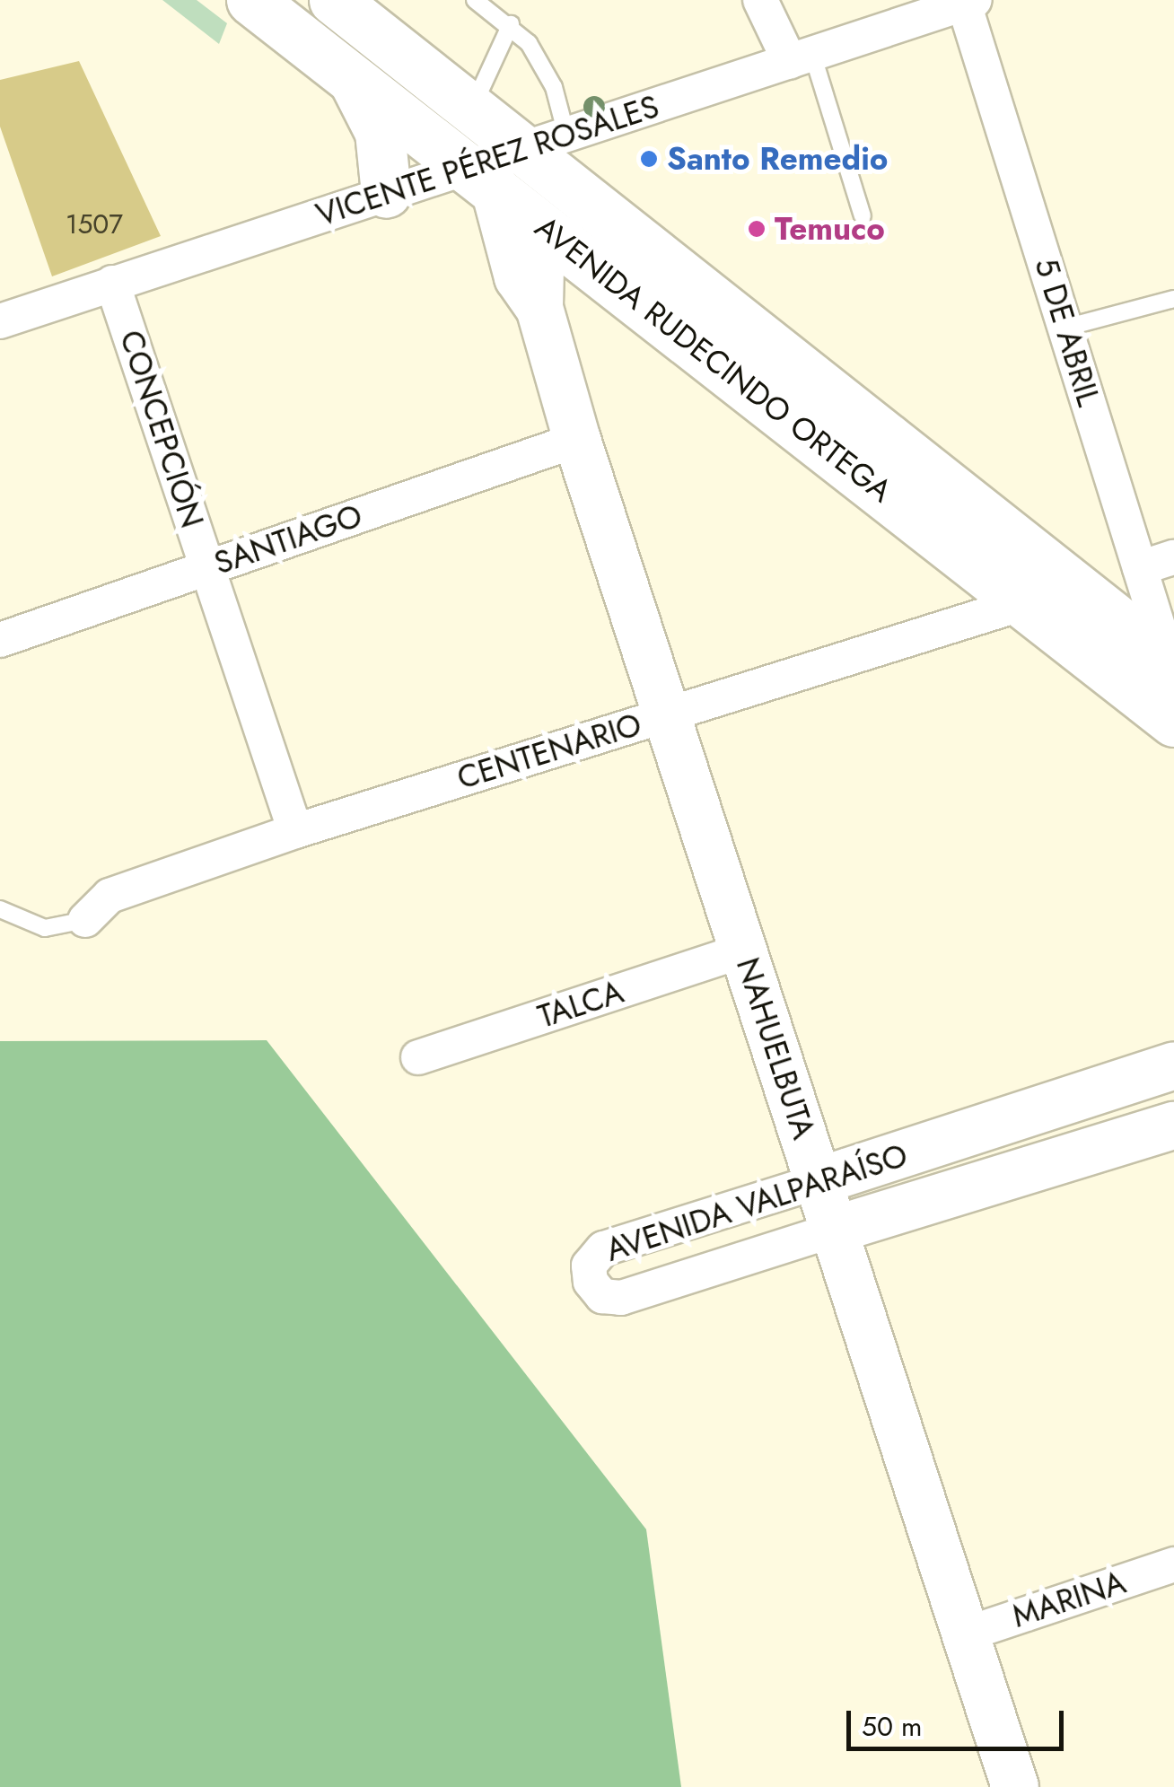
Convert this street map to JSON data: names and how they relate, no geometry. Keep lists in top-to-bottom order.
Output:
{
  "streets": {
    "main road": ["AVENIDA RUDECINDO ORTEGA"],
    "street": [
      "VICENTE PÉREZ ROSALES",
      "5 DE ABRIL",
      "CONCEPCIÓN",
      "SANTIAGO",
      "CENTENARIO",
      "TALCA",
      "NAHUELBUTA",
      "AVENIDA VALPARAÍSO",
      "MARINA"
    ]
  },
  "crossings": [
    ["VICENTE PÉREZ ROSALES", "5 DE ABRIL"],
    ["VICENTE PÉREZ ROSALES", "AVENIDA RUDECINDO ORTEGA"],
    ["VICENTE PÉREZ ROSALES", "CONCEPCIÓN"],
    ["VICENTE PÉREZ ROSALES", "NAHUELBUTA"],
    ["5 DE ABRIL", "AVENIDA RUDECINDO ORTEGA"],
    ["AVENIDA RUDECINDO ORTEGA", "CENTENARIO"],
    ["AVENIDA RUDECINDO ORTEGA", "NAHUELBUTA"],
    ["CONCEPCIÓN", "SANTIAGO"],
    ["CONCEPCIÓN", "CENTENARIO"],
    ["SANTIAGO", "NAHUELBUTA"],
    ["CENTENARIO", "NAHUELBUTA"],
    ["TALCA", "NAHUELBUTA"],
    ["NAHUELBUTA", "AVENIDA VALPARAÍSO"],
    ["NAHUELBUTA", "MARINA"]
  ],
  "places": ["Santo Remedio", "Temuco"],
  "house_numbers": ["1507"],
  "scale_bar": "50 m"
}
